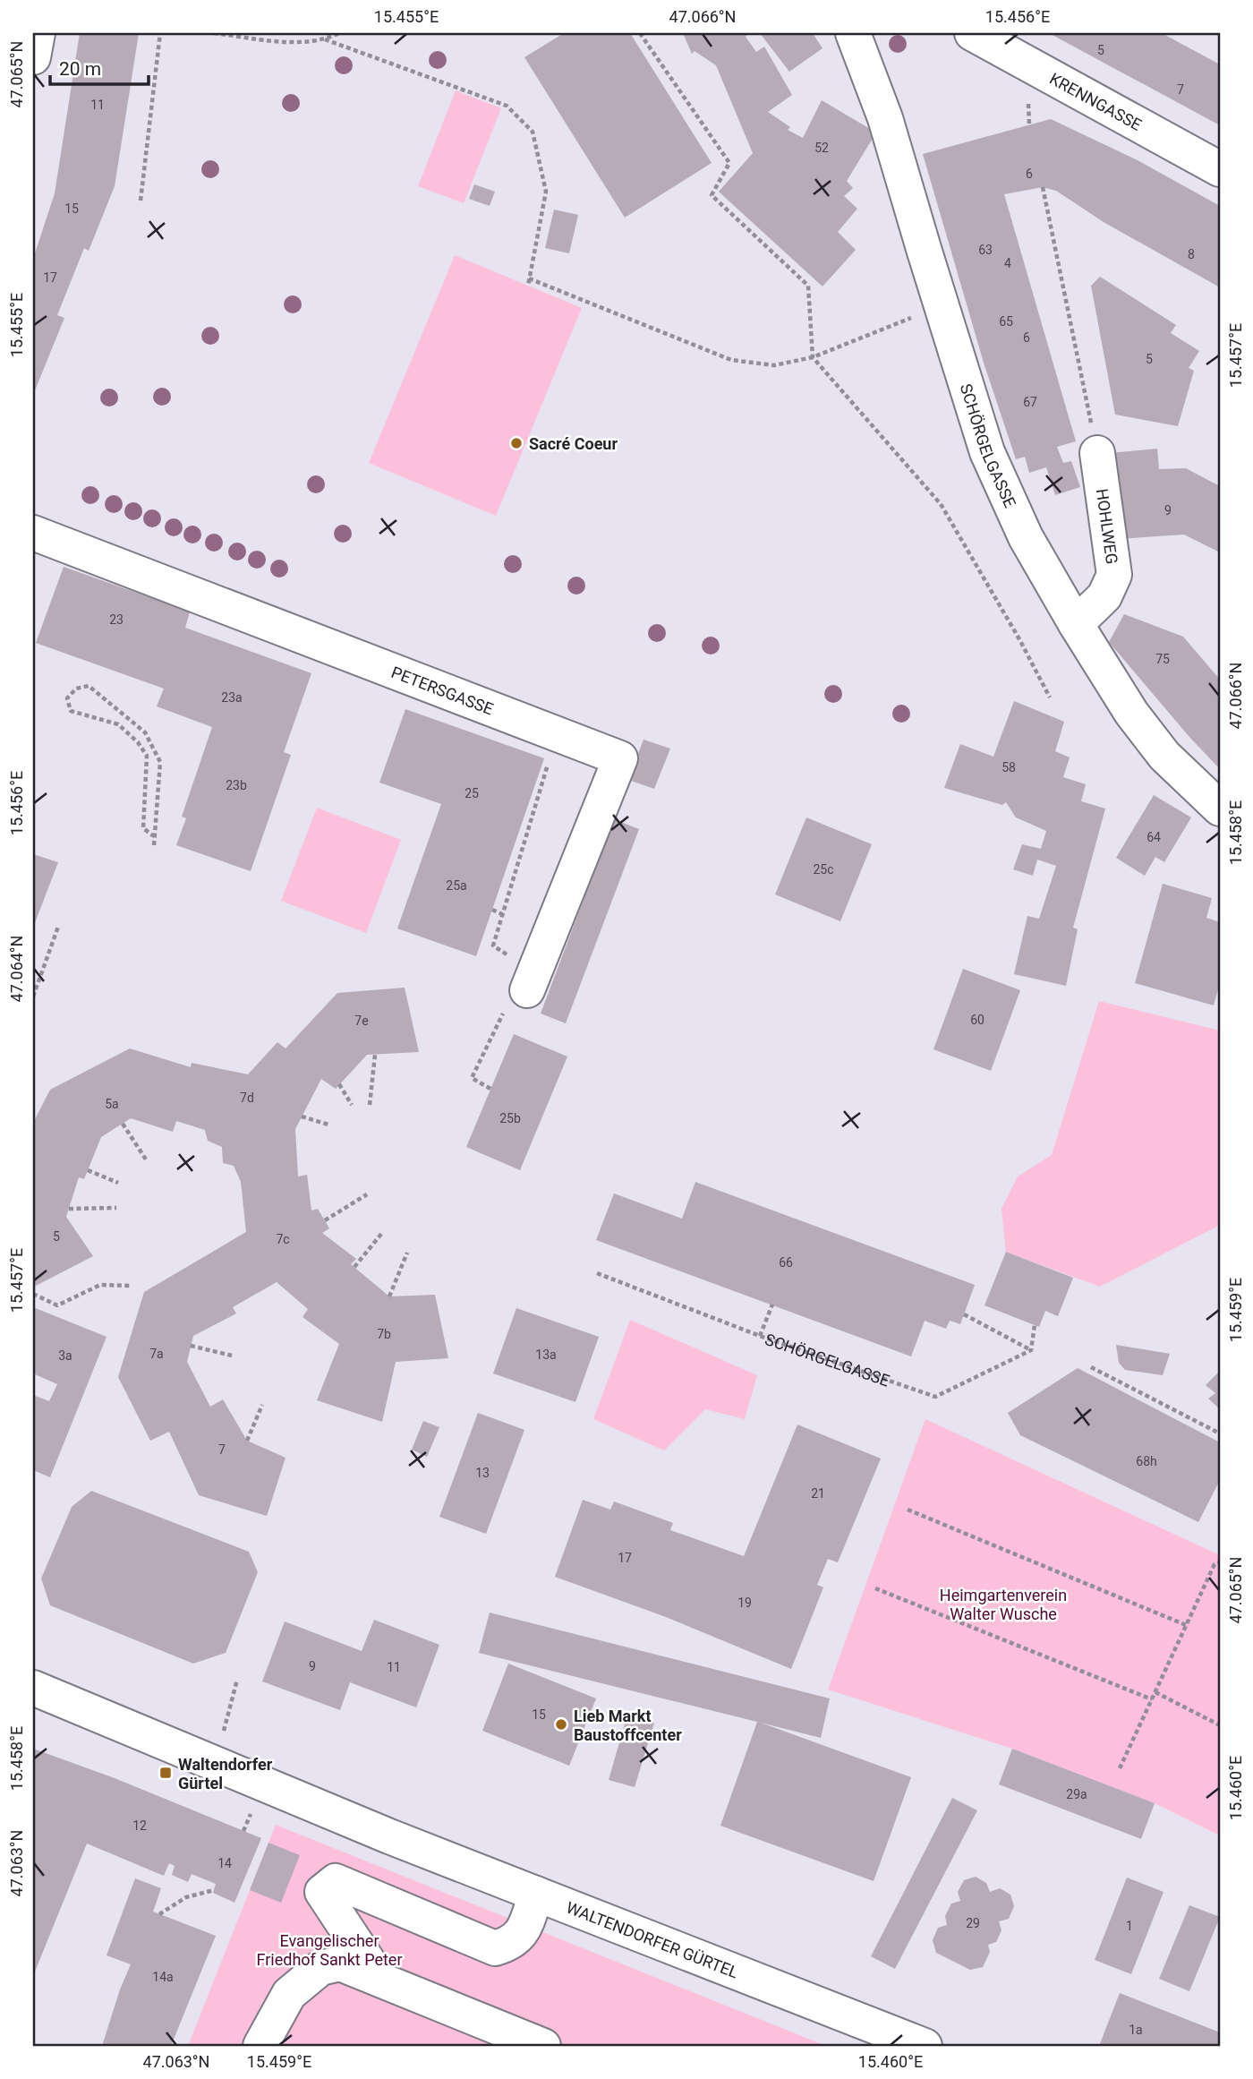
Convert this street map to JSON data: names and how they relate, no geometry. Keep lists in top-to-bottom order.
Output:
{
  "streets": {
    "street": [
      "KRENNGASSE",
      "SCHÖRGELGASSE",
      "HOHLWEG",
      "PETERSGASSE",
      "WALTENDORFER GÜRTEL"
    ]
  },
  "crossings": [
    ["SCHÖRGELGASSE", "HOHLWEG"]
  ],
  "parks": ["Heimgartenverein Walter Wusche", "Evangelischer Friedhof Sankt Peter"],
  "places": {
    "other": ["Sacré Coeur", "Lieb Markt Baustoffcenter"],
    "transit": ["Waltendorfer Gürtel"]
  },
  "house_numbers": [
    "5",
    "7",
    "11",
    "52",
    "6",
    "15",
    "63",
    "8",
    "4",
    "17",
    "65",
    "6",
    "5",
    "67",
    "9",
    "23",
    "75",
    "23a",
    "58",
    "23b",
    "25",
    "64",
    "25c",
    "25a",
    "60",
    "7e",
    "7d",
    "5a",
    "25b",
    "5",
    "7c",
    "66",
    "7b",
    "7a",
    "13a",
    "3a",
    "7",
    "68h",
    "13",
    "21",
    "17",
    "19",
    "9",
    "11",
    "15",
    "29a",
    "12",
    "14",
    "29",
    "1",
    "14a",
    "1a"
  ],
  "scale_bar": "20 m",
  "coordinates": [
    "15.455°E",
    "47.066°N",
    "15.456°E",
    "47.065°N",
    "15.457°E",
    "15.458°E",
    "47.064°N",
    "15.459°E",
    "15.460°E",
    "47.063°N"
  ]
}
